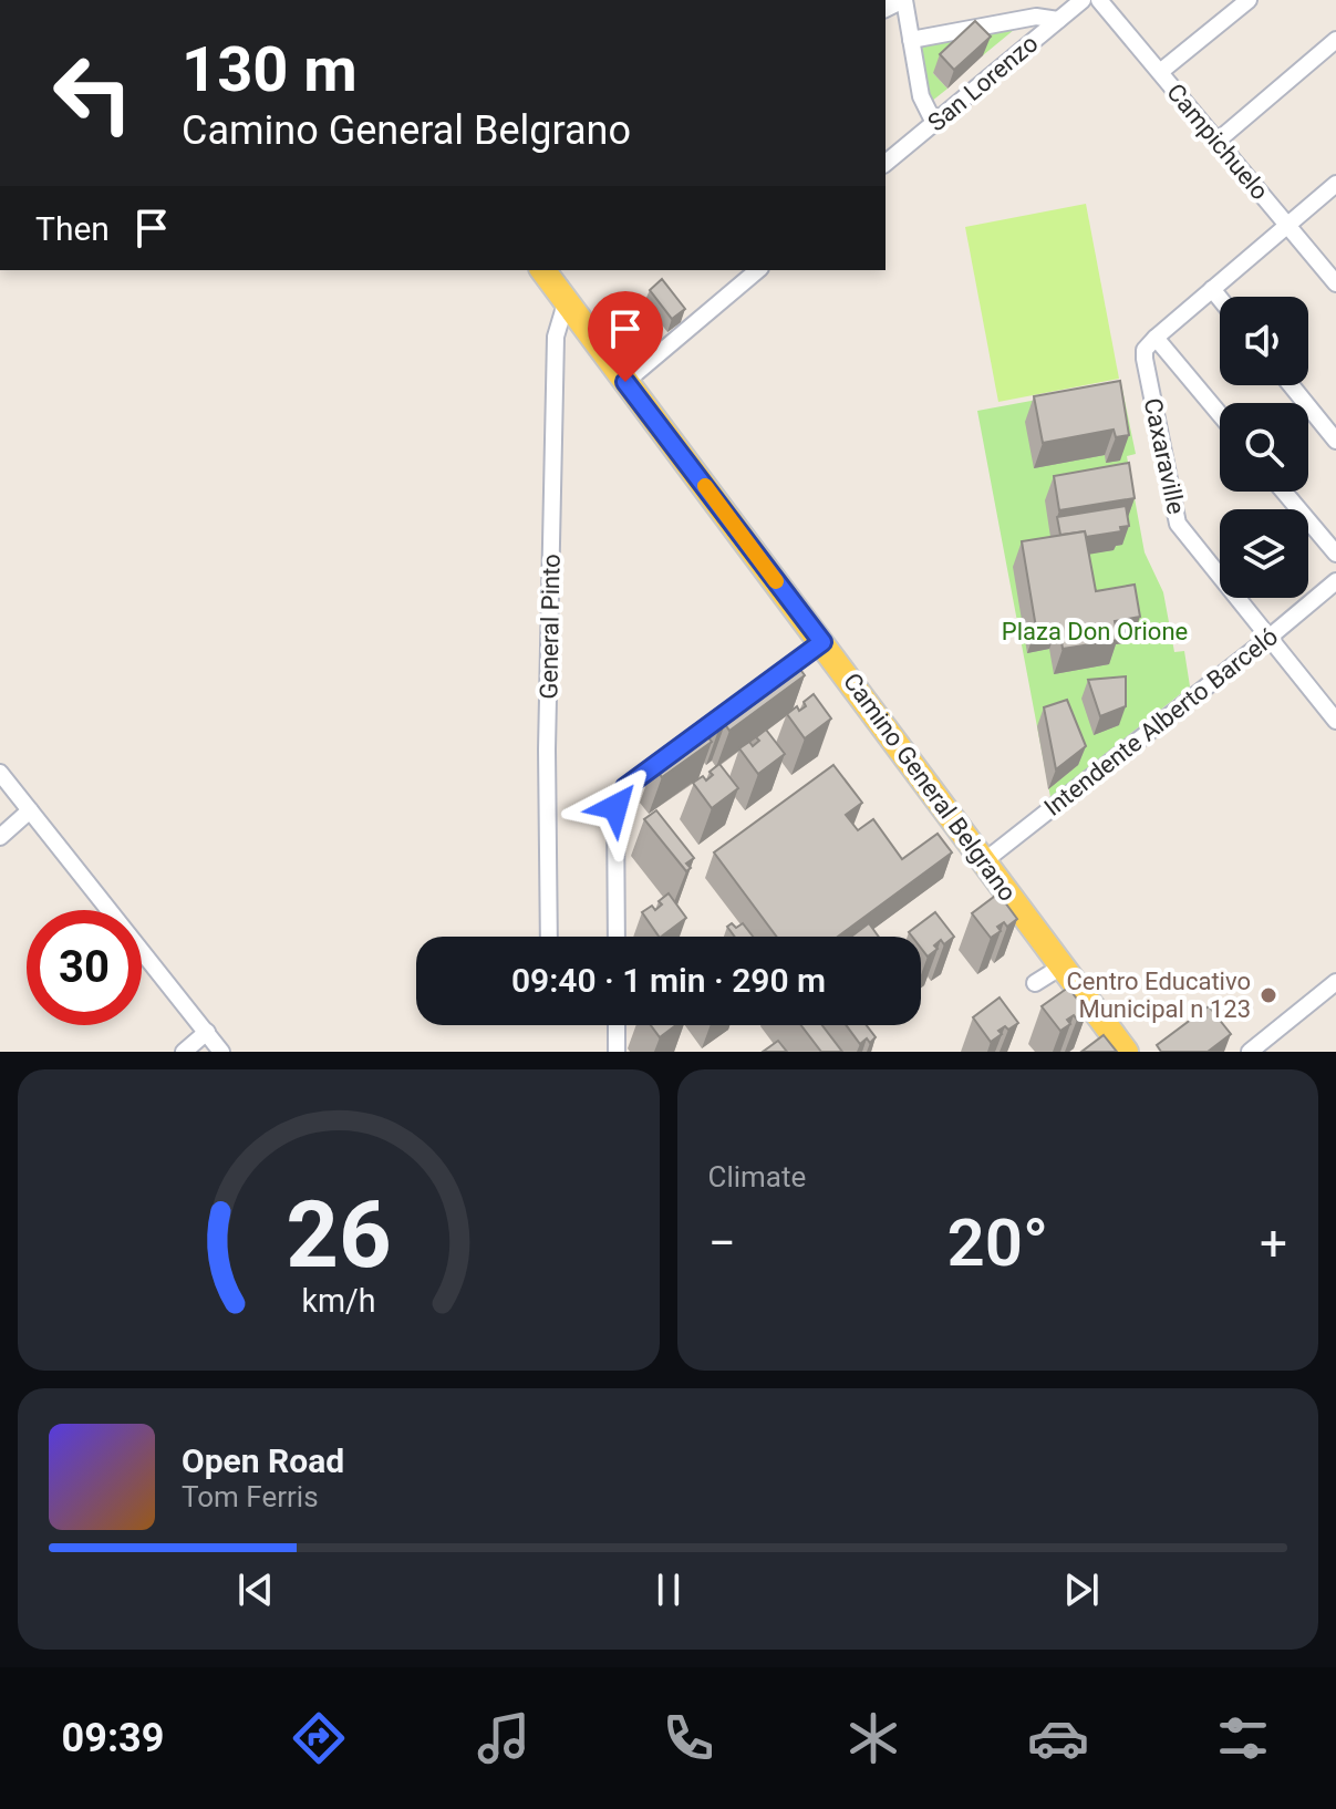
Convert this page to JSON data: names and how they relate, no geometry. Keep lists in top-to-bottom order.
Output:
{
  "streets": {
    "main road": ["Camino General Belgrano"],
    "street": [
      "San Lorenzo",
      "Campichuelo",
      "Caxaraville",
      "General Pinto",
      "Intendente Alberto Barceló"
    ]
  },
  "crossings": [
    ["Caxaraville", "Intendente Alberto Barceló"],
    ["General Pinto", "Camino General Belgrano"],
    ["Intendente Alberto Barceló", "Camino General Belgrano"]
  ],
  "parks": ["Plaza Don Orione"],
  "places": ["Centro Educativo Municipal n 123"],
  "page": {
    "turn": ["130 m", "Camino General Belgrano"],
    "then": "Then",
    "limit": "30",
    "trip": "09:40 · 1 min · 290 m",
    "tile": "Climate",
    "heat": ["−", "20°", "+"],
    "song": ["Open Road", "Tom Ferris"],
    "tabs": "09:39",
    "gauge": ["26", "km/h"]
  }
}
